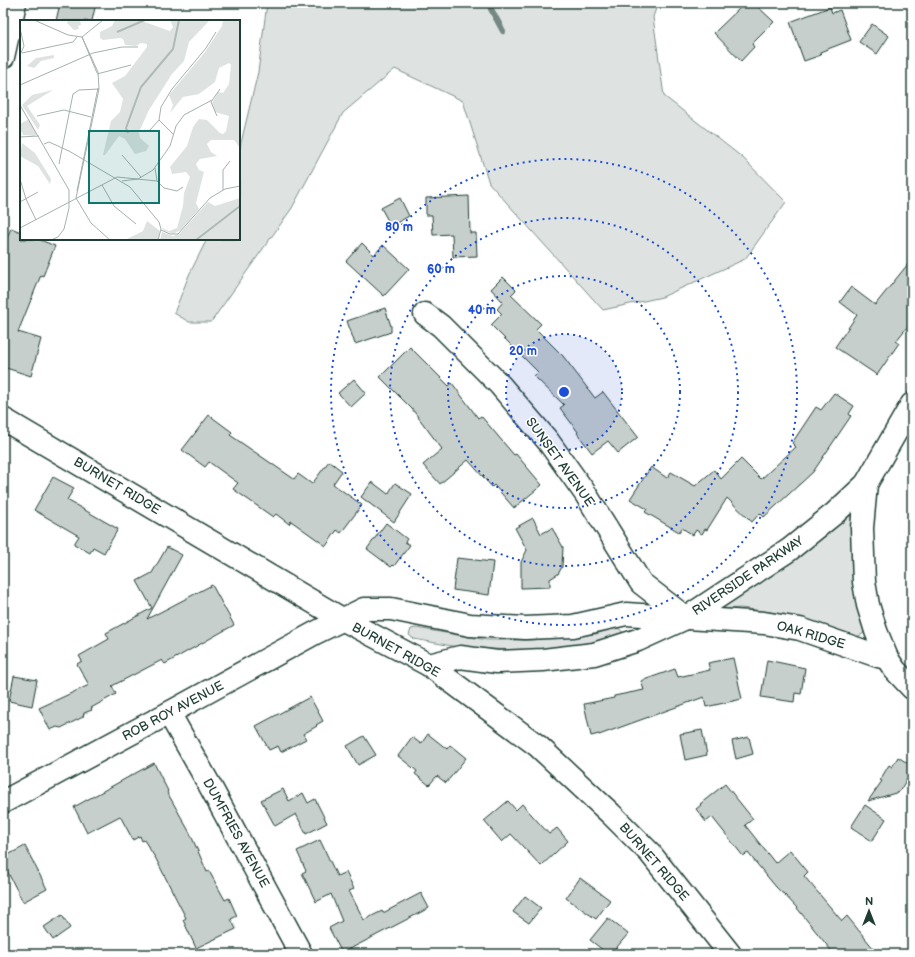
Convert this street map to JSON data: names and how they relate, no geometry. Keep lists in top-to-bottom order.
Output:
{
  "streets": {
    "street": [
      "SUNSET AVENUE",
      "BURNET RIDGE",
      "RIVERSIDE PARKWAY",
      "OAK RIDGE",
      "ROB ROY AVENUE",
      "DUMFRIES AVENUE"
    ]
  },
  "crossings": [
    ["SUNSET AVENUE", "RIVERSIDE PARKWAY"],
    ["SUNSET AVENUE", "OAK RIDGE"],
    ["BURNET RIDGE", "RIVERSIDE PARKWAY"],
    ["BURNET RIDGE", "ROB ROY AVENUE"],
    ["RIVERSIDE PARKWAY", "OAK RIDGE"],
    ["RIVERSIDE PARKWAY", "ROB ROY AVENUE"],
    ["ROB ROY AVENUE", "DUMFRIES AVENUE"]
  ],
  "north": "top",
  "rings": [
    "80 m",
    "60 m",
    "40 m",
    "20 m"
  ]
}
